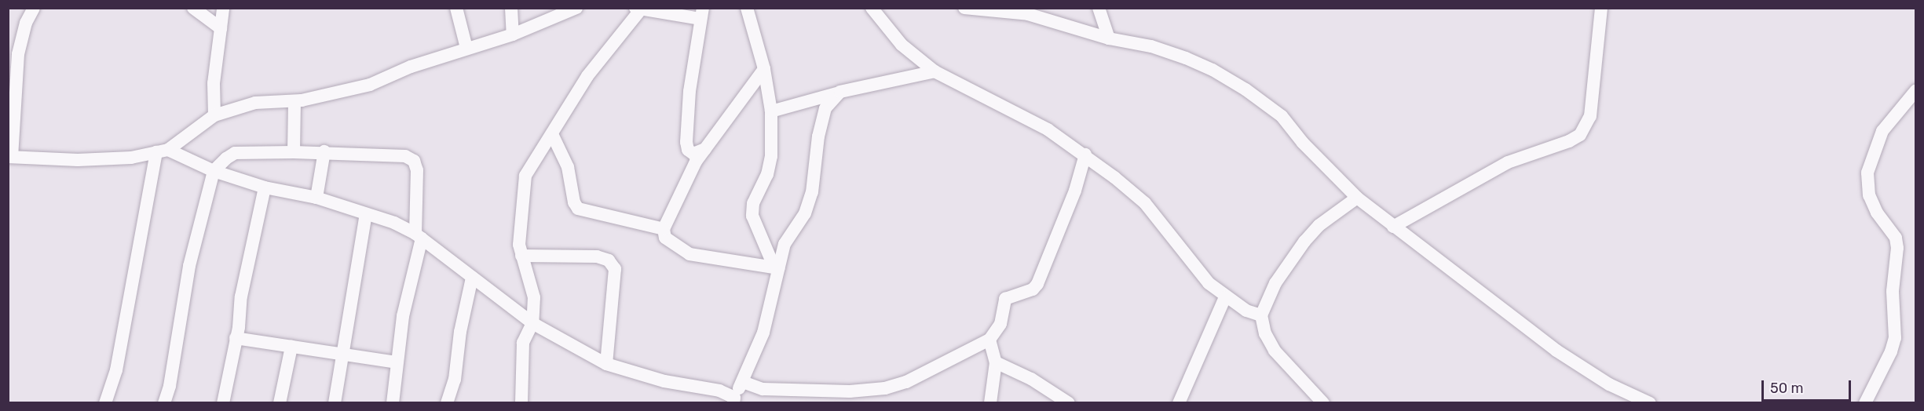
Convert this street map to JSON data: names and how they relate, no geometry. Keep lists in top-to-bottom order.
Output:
{
  "scale_bar": "50 m"
}
